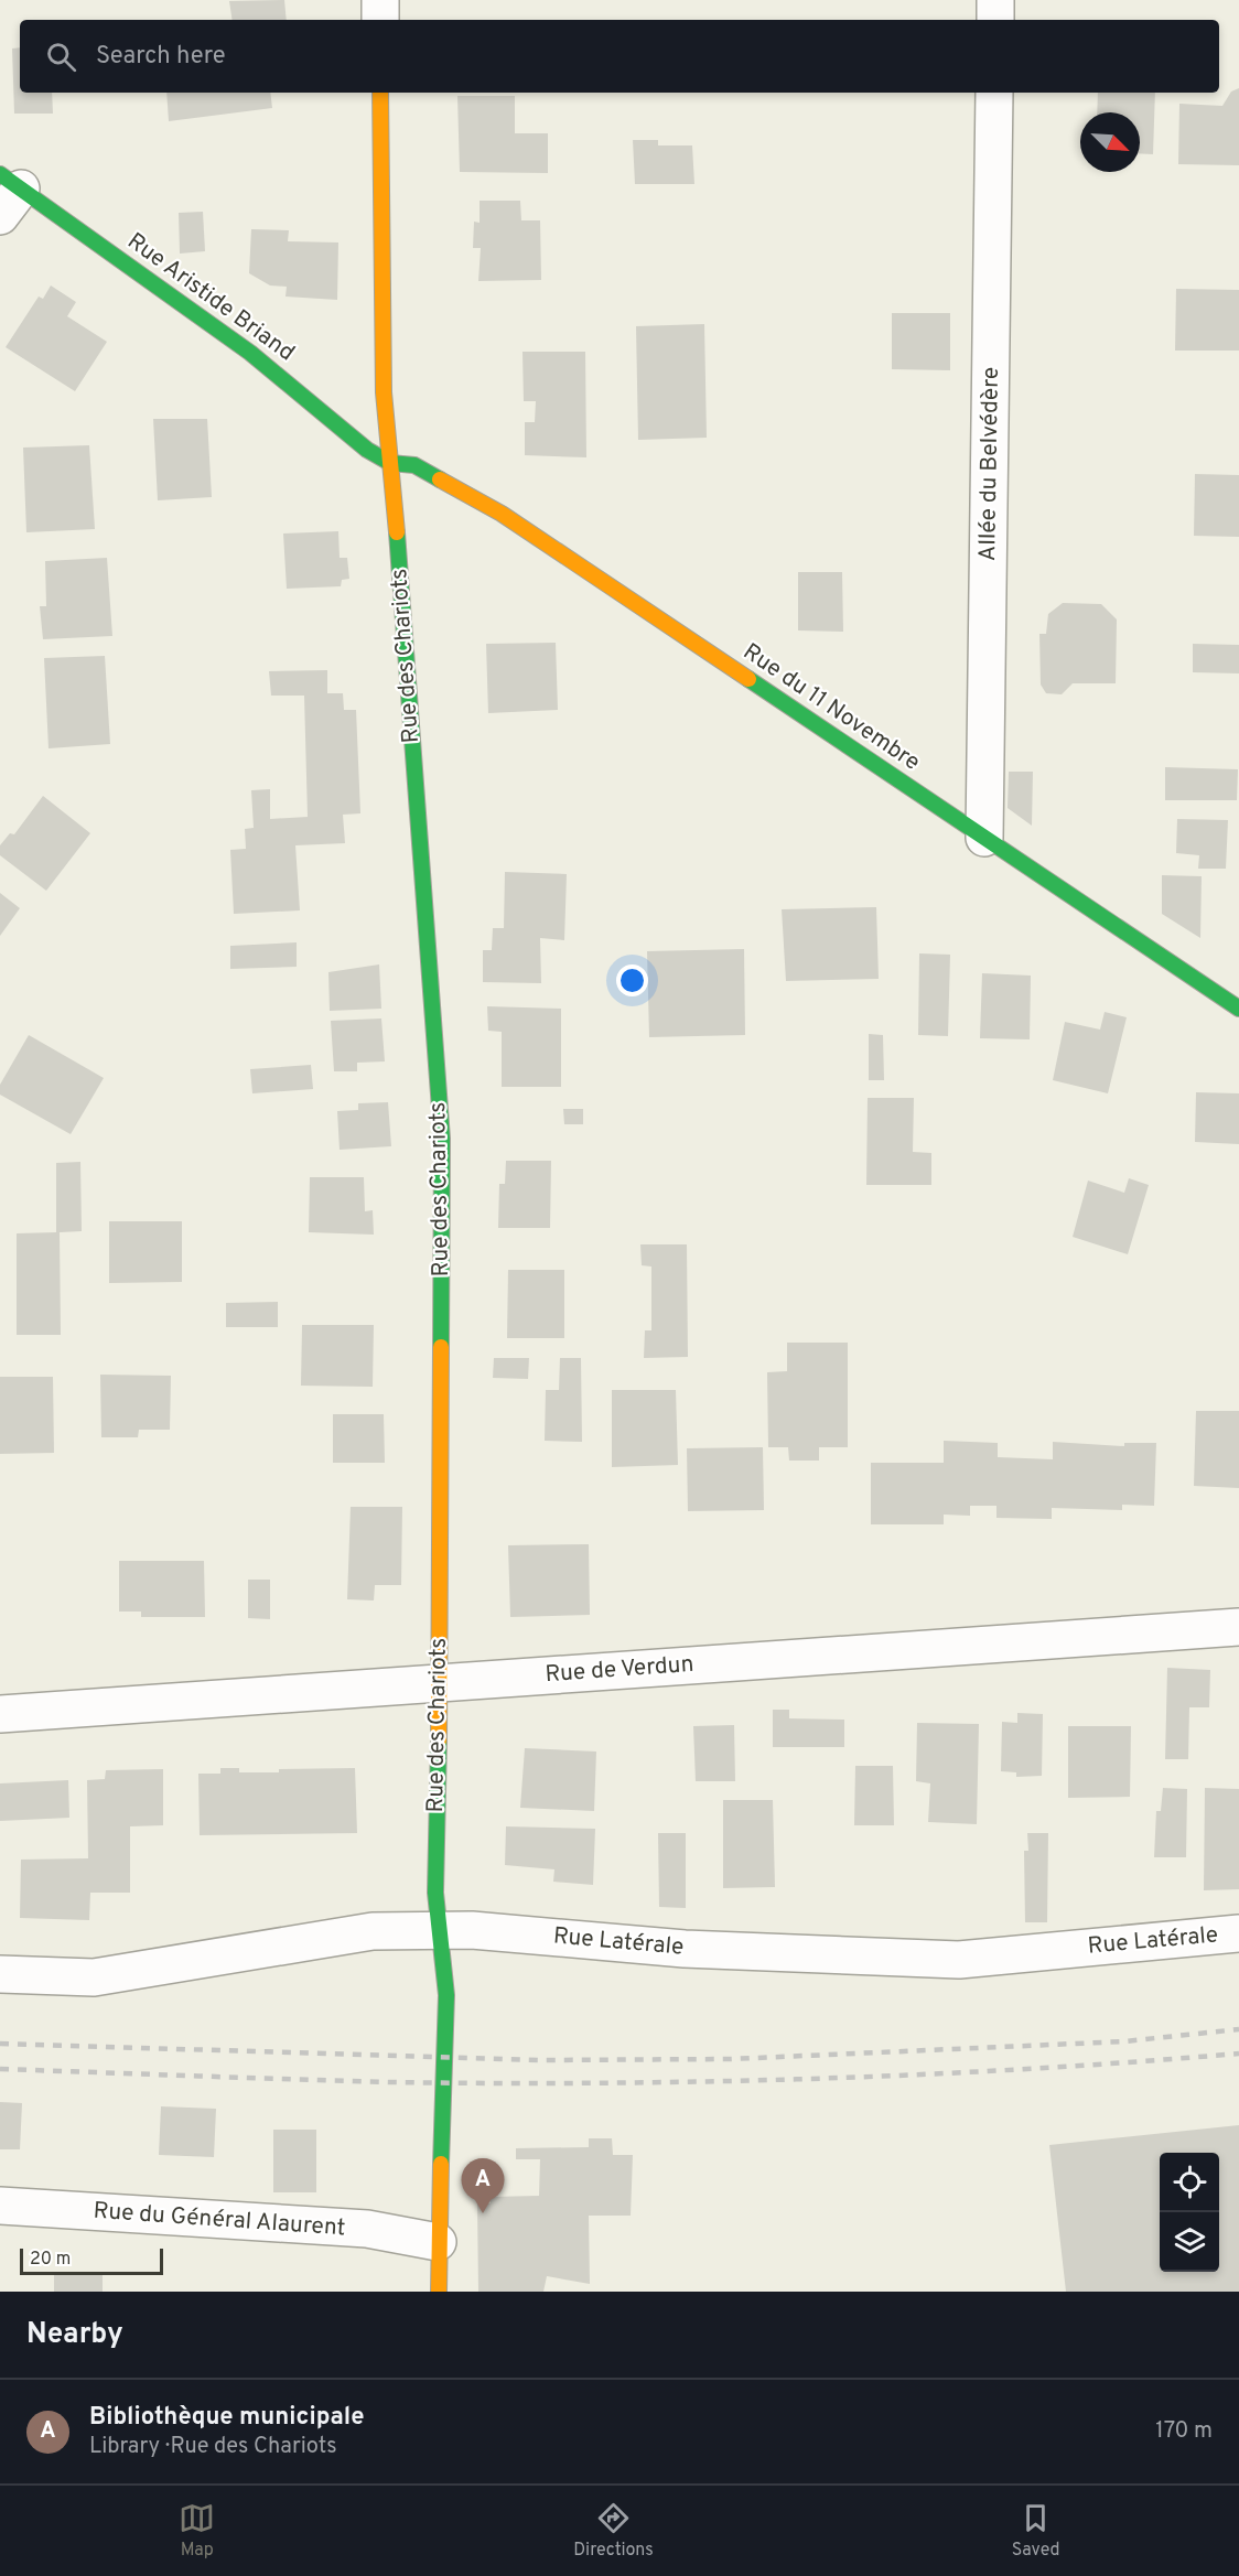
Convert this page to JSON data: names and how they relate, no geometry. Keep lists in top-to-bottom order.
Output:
{
  "streets": {
    "street": [
      "Rue Aristide Briand",
      "Allée du Belvédère",
      "Rue des Chariots",
      "Rue du 11 Novembre",
      "Rue de Verdun",
      "Rue Latérale",
      "Rue du Général Alaurent"
    ]
  },
  "crossings": [
    ["Rue Aristide Briand", "Rue des Chariots"],
    ["Rue Aristide Briand", "Rue du 11 Novembre"],
    ["Allée du Belvédère", "Rue du 11 Novembre"],
    ["Rue des Chariots", "Rue du 11 Novembre"],
    ["Rue des Chariots", "Rue de Verdun"],
    ["Rue des Chariots", "Rue Latérale"],
    ["Rue des Chariots", "Rue du Général Alaurent"]
  ],
  "scale_bar": "20 m",
  "north": "bottom right",
  "page": {
    "search": "Search here",
    "pins": "A",
    "scale": "20 m",
    "heading": "Nearby",
    "list": [
      {
        "mark": "A",
        "name": "Bibliothèque municipale",
        "note": "Library · Rue des Chariots",
        "value": "170 m"
      }
    ],
    "nav": ["Map", "Directions", "Saved"]
  }
}
